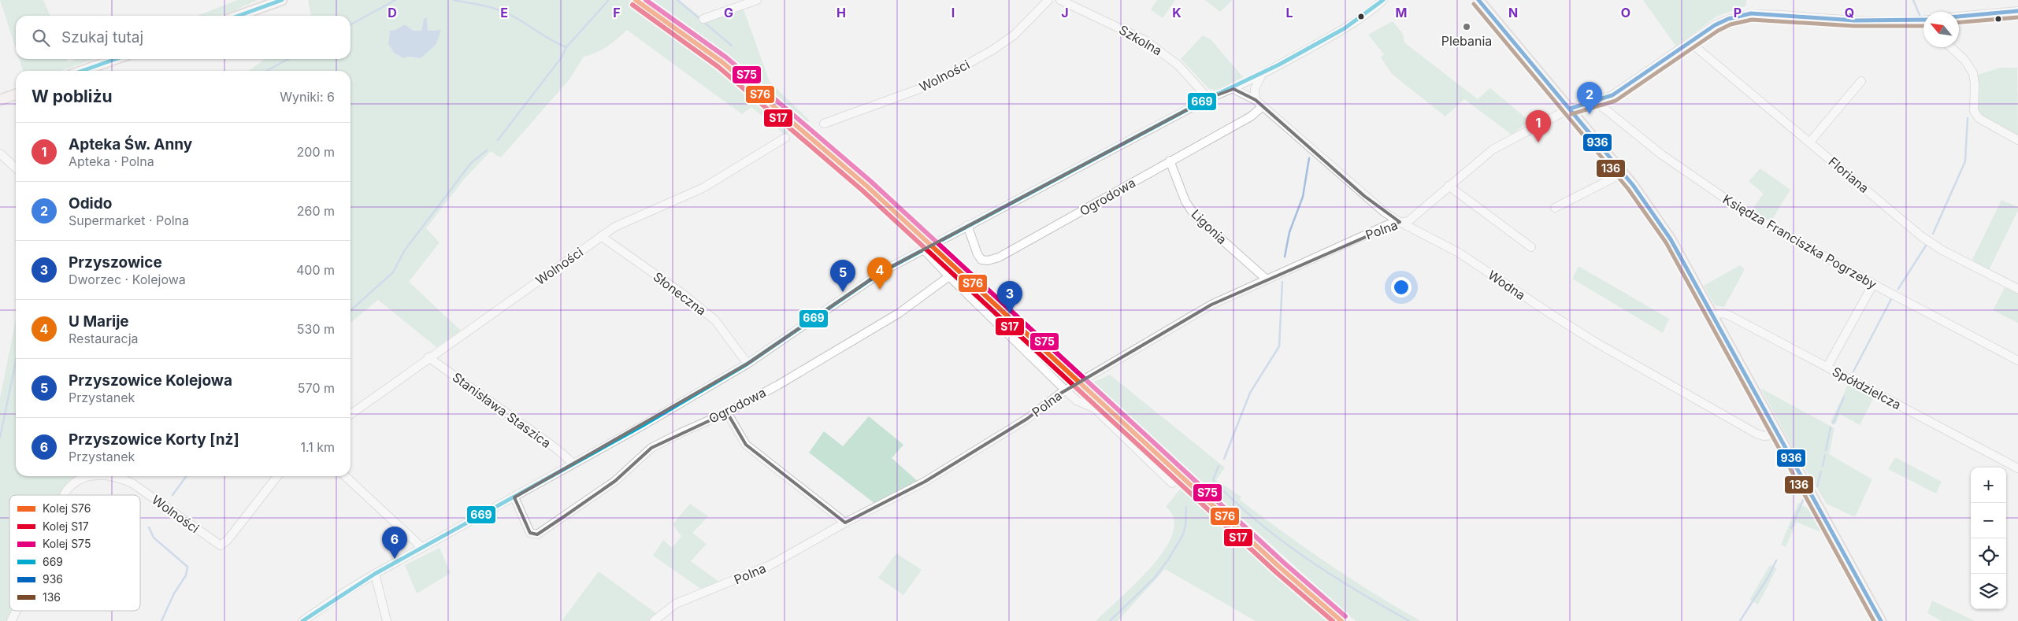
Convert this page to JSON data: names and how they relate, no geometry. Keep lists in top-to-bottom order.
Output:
{
  "streets": {
    "street": [
      "Szkolna",
      "Wolności",
      "Floriana",
      "Ogrodowa",
      "Ligonia",
      "Polna",
      "Księdza Franciszka Pogrzeby",
      "Wodna",
      "Słoneczna",
      "Spółdzielcza",
      "Stanisława Staszica"
    ]
  },
  "crossings": [
    ["Wolności", "Słoneczna"],
    ["Wolności", "Stanisława Staszica"],
    ["Floriana", "Polna"],
    ["Ogrodowa", "Ligonia"],
    ["Ogrodowa", "Wodna"],
    ["Ligonia", "Polna"],
    ["Polna", "Księdza Franciszka Pogrzeby"],
    ["Polna", "Wodna"]
  ],
  "places": ["Plebania"],
  "lines": [
    "rail line S76",
    "rail line S75",
    "transit line 669",
    "transit line 936",
    "transit line 136",
    "rail line S17"
  ],
  "legend": [
    "Kolej S76",
    "Kolej S17",
    "Kolej S75",
    "669",
    "936",
    "136"
  ],
  "north": "top left",
  "page": {
    "search": "Szukaj tutaj",
    "heading": ["W pobliżu", "Wyniki: 6"],
    "pins": [
      "2",
      "1",
      "4",
      "5",
      "3",
      "6"
    ],
    "list": [
      {
        "mark": "1",
        "name": "Apteka Św. Anny",
        "note": "Apteka · Polna",
        "value": "200 m"
      },
      {
        "mark": "2",
        "name": "Odido",
        "note": "Supermarket · Polna",
        "value": "260 m"
      },
      {
        "mark": "3",
        "name": "Przyszowice",
        "note": "Dworzec · Kolejowa",
        "value": "400 m"
      },
      {
        "mark": "4",
        "name": "U Marije",
        "note": "Restauracja",
        "value": "530 m"
      },
      {
        "mark": "5",
        "name": "Przyszowice Kolejowa",
        "note": "Przystanek",
        "value": "570 m"
      },
      {
        "mark": "6",
        "name": "Przyszowice Korty [nż]",
        "note": "Przystanek",
        "value": "1.1 km"
      }
    ],
    "map_buttons": ["+", "−"]
  },
  "grid": {
    "columns": [
      "D",
      "E",
      "F",
      "G",
      "H",
      "I",
      "J",
      "K",
      "L",
      "M",
      "N",
      "O",
      "P",
      "Q"
    ]
  }
}
